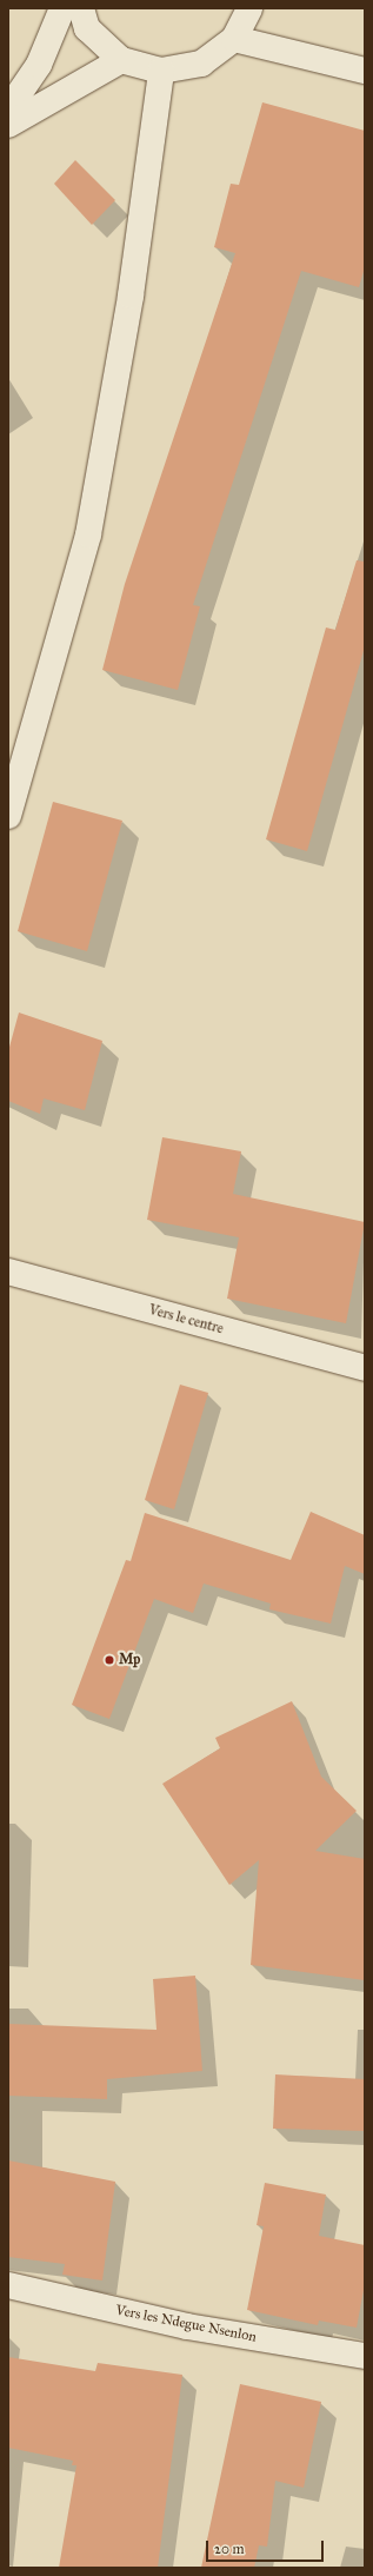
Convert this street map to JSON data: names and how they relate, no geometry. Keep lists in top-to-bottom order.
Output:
{
  "streets": {
    "street": ["Vers le centre", "Vers les Ndegue Nsenlon"]
  },
  "places": ["Mp"],
  "scale_bar": "20 m"
}
